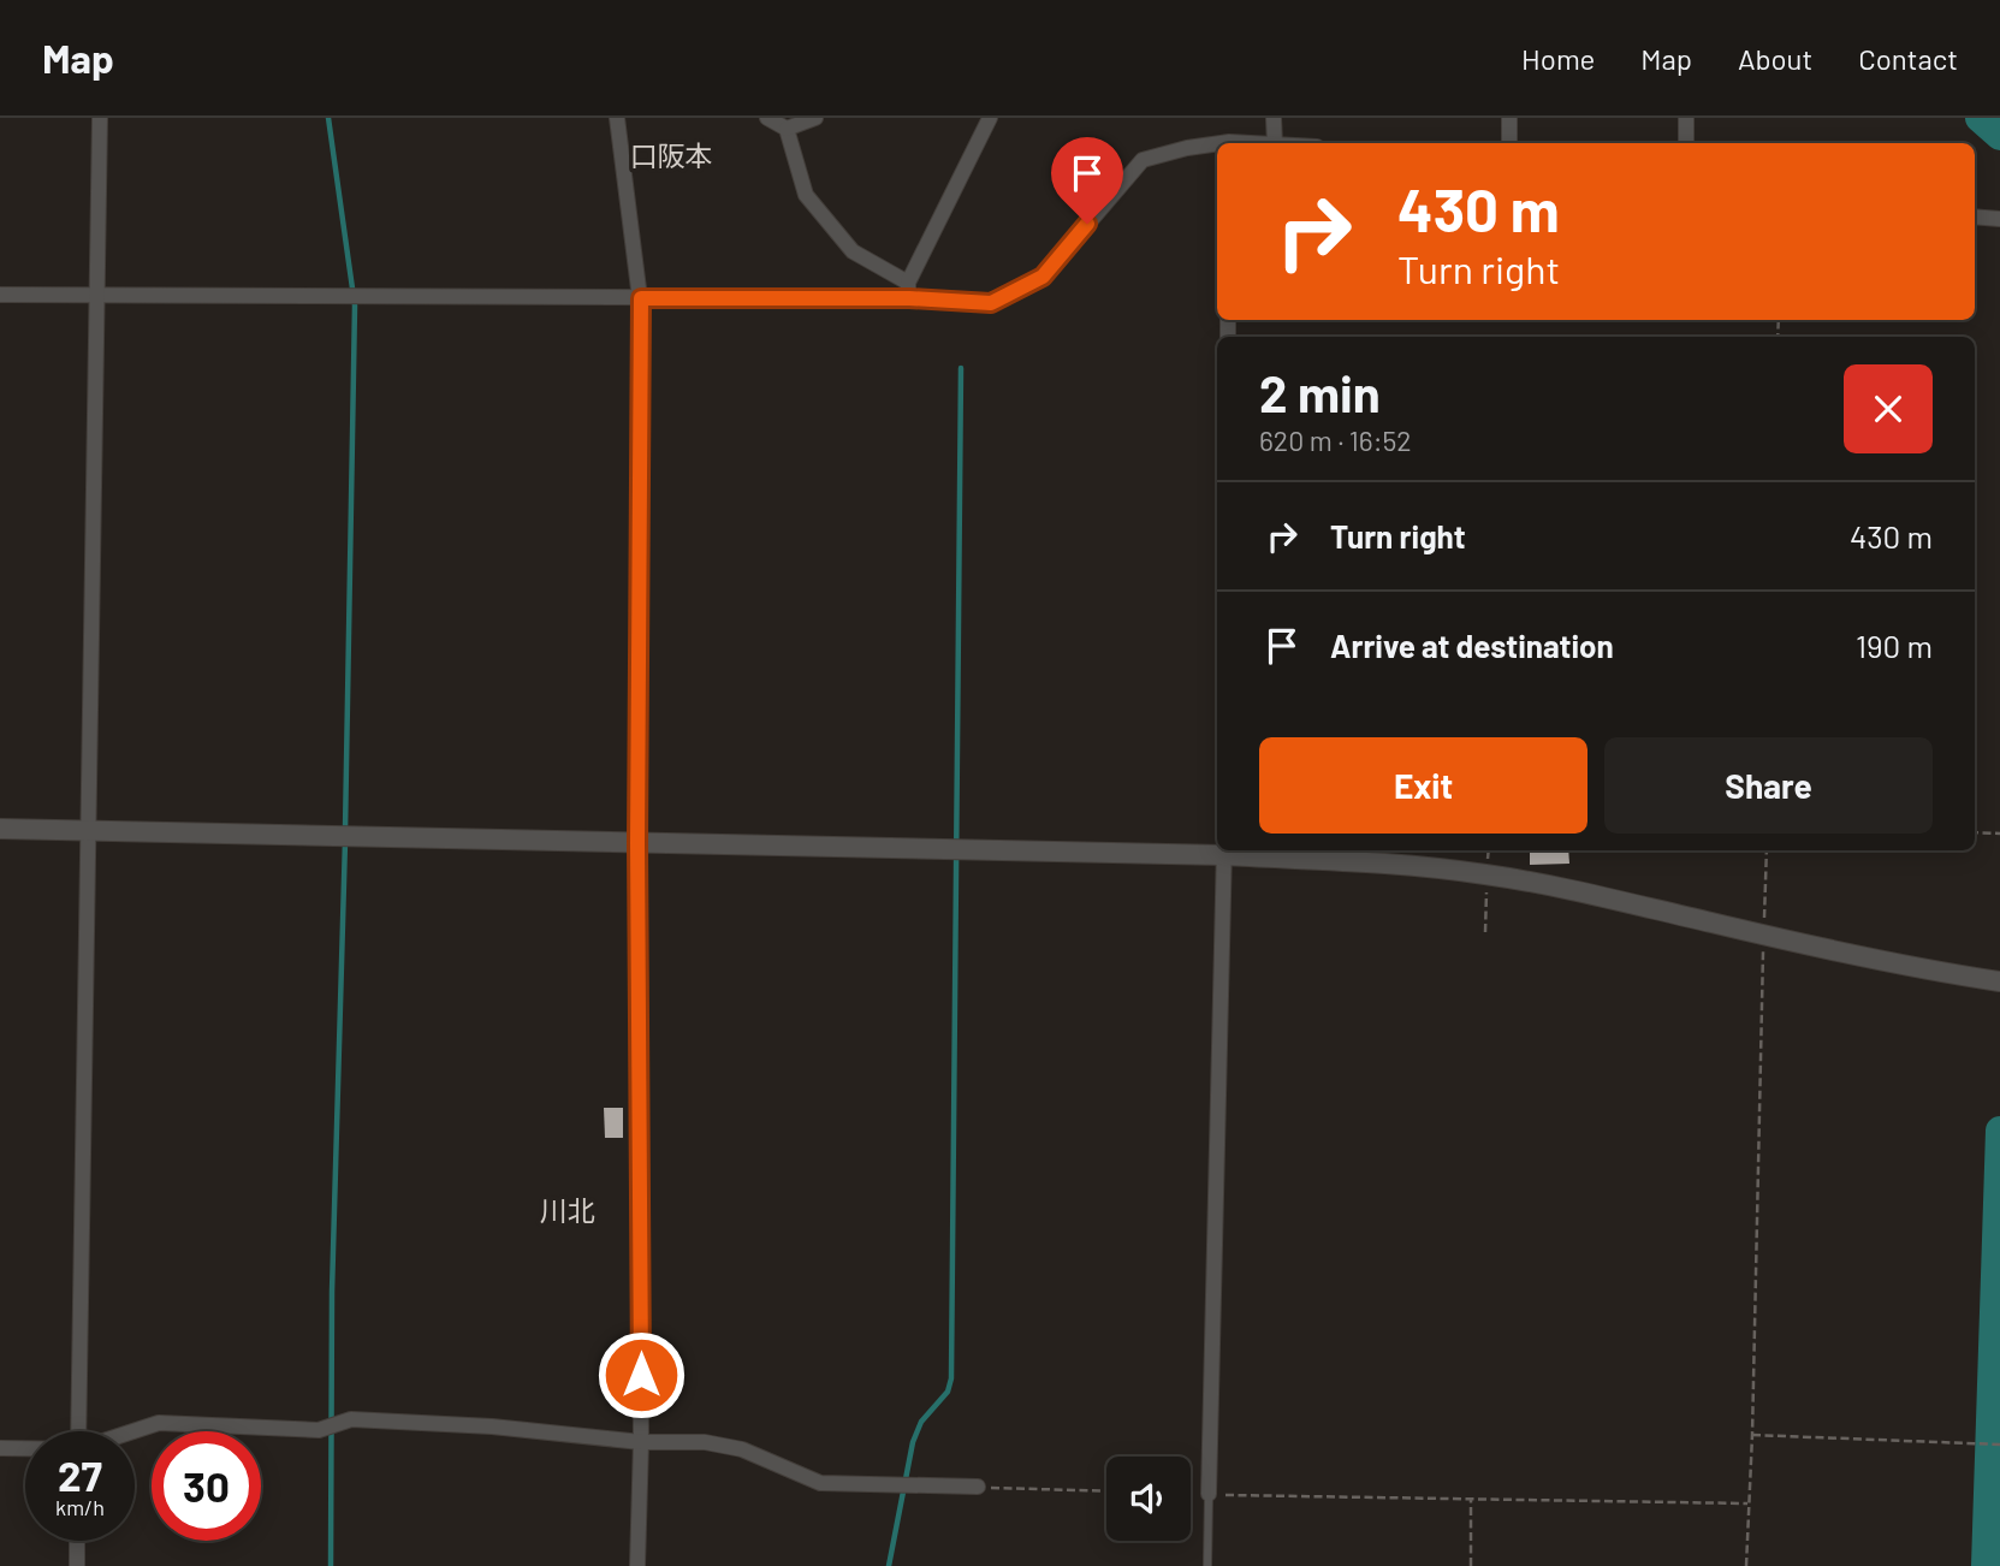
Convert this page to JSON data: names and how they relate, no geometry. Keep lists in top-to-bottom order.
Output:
{
  "districts": ["口阪本", "川北"],
  "page": {
    "header": "Map",
    "nav": [
      "Home",
      "Map",
      "About",
      "Contact"
    ],
    "turn": ["430 m", "Turn right"],
    "heading": ["2 min", "620 m · 16:52"],
    "list": [
      {
        "name": "Turn right",
        "value": "430 m"
      },
      {
        "name": "Arrive at destination",
        "value": "190 m"
      }
    ],
    "buttons": ["Exit", "Share"],
    "speed": "27 km/h",
    "limit": "30"
  }
}
